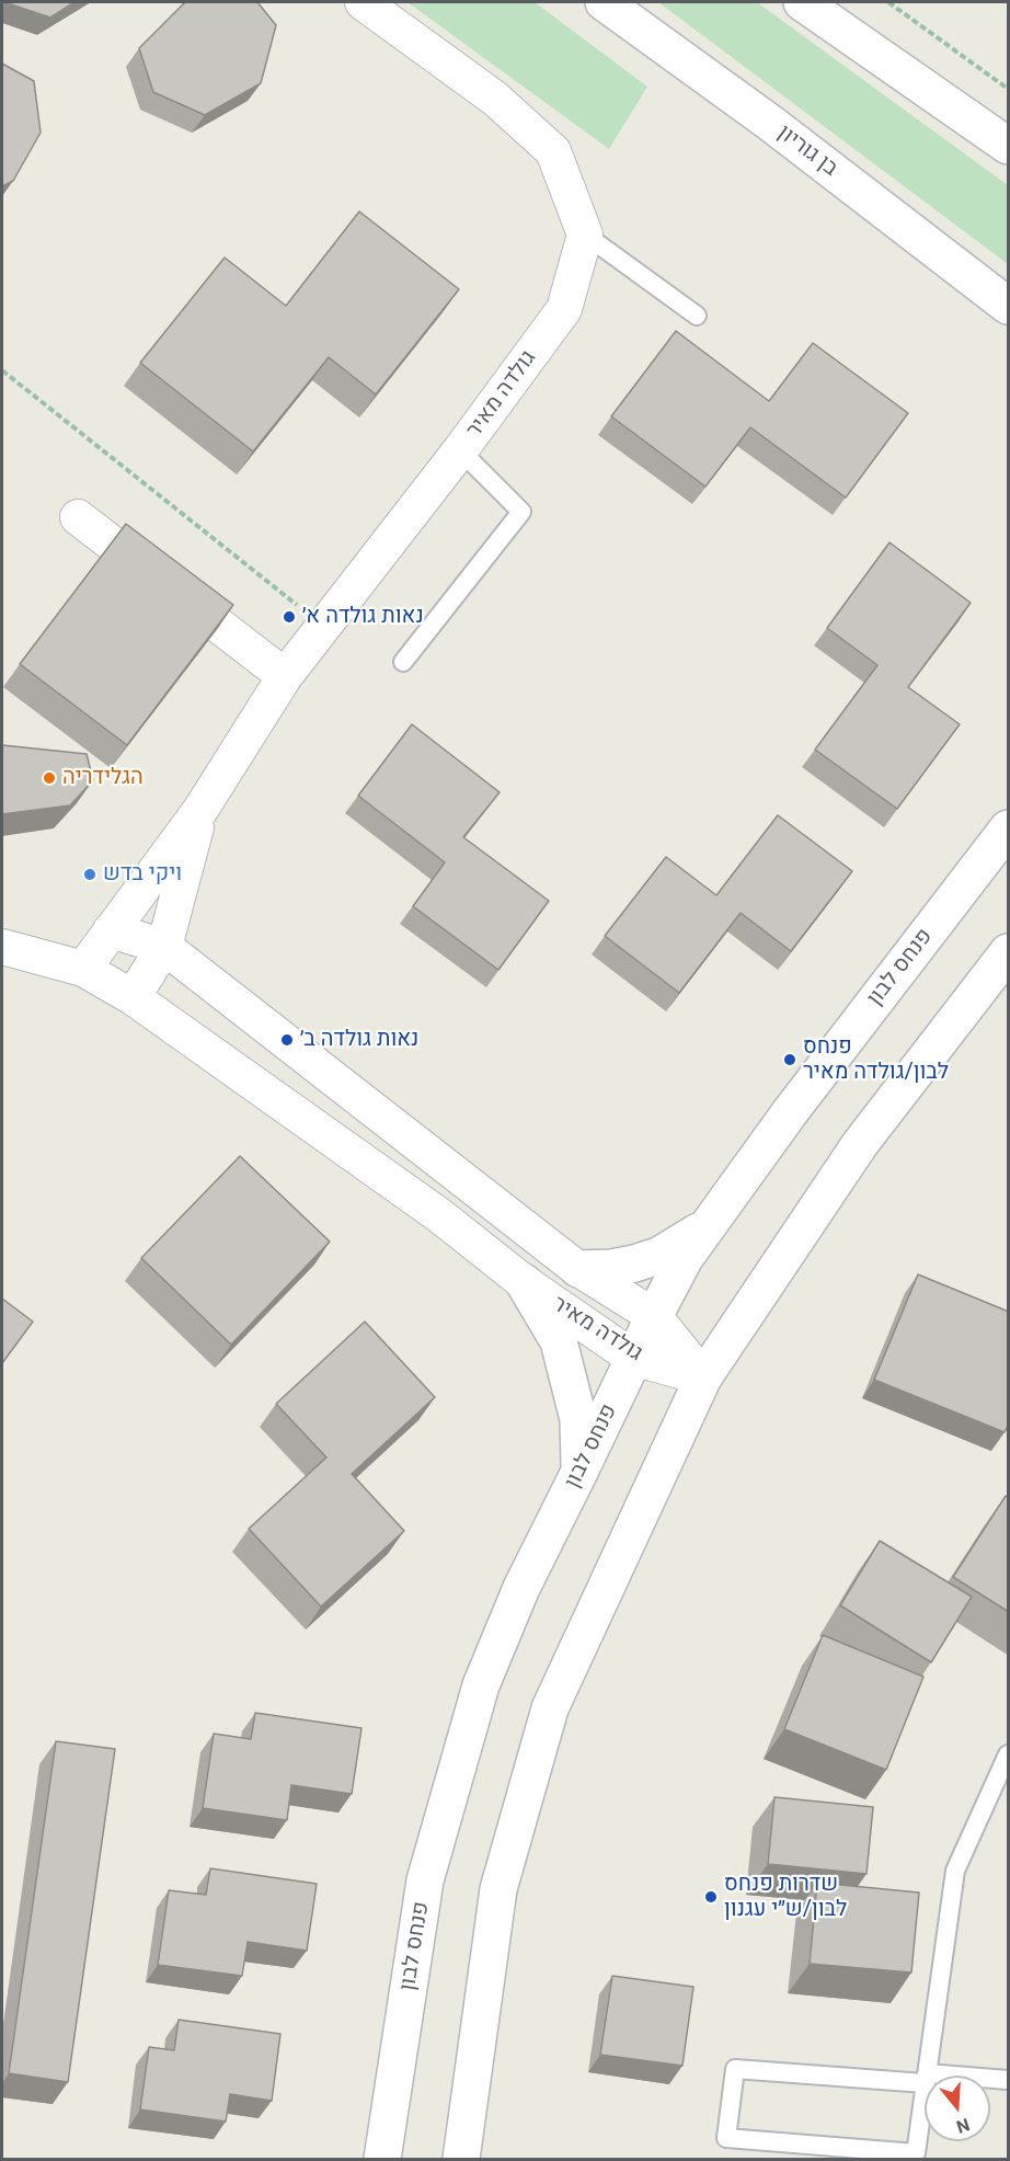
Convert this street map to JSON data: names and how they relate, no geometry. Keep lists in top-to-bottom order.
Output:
{
  "streets": {
    "main road": ["בן גוריון", "פנחס לבון"],
    "street": ["גולדה מאיר"]
  },
  "crossings": [
    ["גולדה מאיר", "פנחס לבון"]
  ],
  "places": [
    "נאות גולדה א׳",
    "הגלידריה",
    "ויקי בדש",
    "נאות גולדה ב׳",
    "פנחס לבון/גולדה מאיר",
    "שדרות פנחס לבון/ש״י עגנון"
  ],
  "north": "bottom"
}
